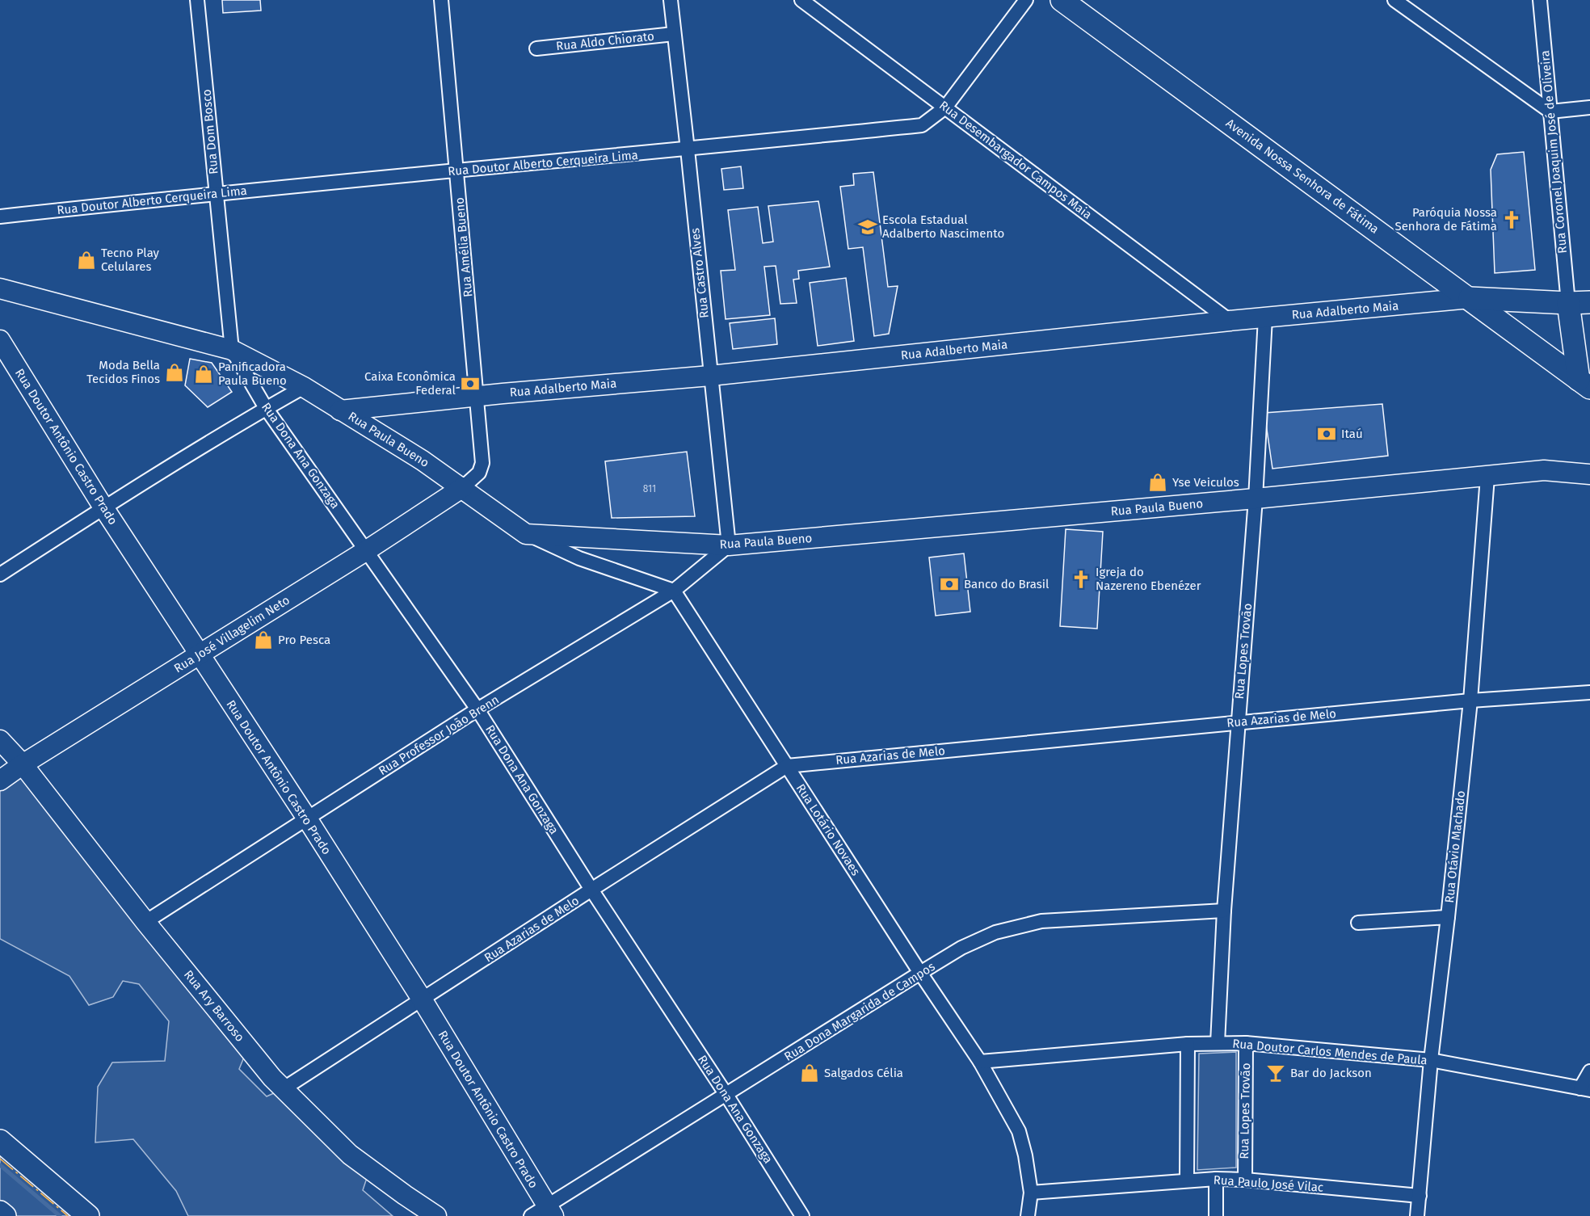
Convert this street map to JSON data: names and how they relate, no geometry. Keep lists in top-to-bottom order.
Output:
{
  "streets": {
    "main road": [
      "Avenida Nossa Senhora de Fátima",
      "Rua Adalberto Maia",
      "Rua Paula Bueno",
      "Rua Doutor Antônio Castro Prado",
      "Rua José Villagelim Neto",
      "Rua Ary Barroso"
    ],
    "street": [
      "Rua Aldo Chiorato",
      "Rua Dom Bosco",
      "Rua Coronel Joaquim José de Oliveira",
      "Rua Desembargador Campos Maia",
      "Rua Doutor Alberto Cerqueira Lima",
      "Rua Amélia Bueno",
      "Rua Castro Alves",
      "Rua Dona Ana Gonzaga",
      "Rua Lopes Trovão",
      "Rua Azarias de Melo",
      "Rua Professor João Brenn",
      "Rua Lotário Novaes",
      "Rua Otávio Machado",
      "Rua Dona Margarida de Campos",
      "Rua Doutor Carlos Mendes de Paula",
      "Rua Paulo José Vilac"
    ]
  },
  "crossings": [
    ["Rua Aldo Chiorato", "Rua Castro Alves"],
    ["Rua Dom Bosco", "Rua Doutor Alberto Cerqueira Lima"],
    ["Rua Dom Bosco", "Rua Paula Bueno"],
    ["Rua Dom Bosco", "Rua Dona Ana Gonzaga"],
    ["Rua Coronel Joaquim José de Oliveira", "Rua Adalberto Maia"],
    ["Rua Desembargador Campos Maia", "Rua Doutor Alberto Cerqueira Lima"],
    ["Rua Desembargador Campos Maia", "Rua Adalberto Maia"],
    ["Rua Doutor Alberto Cerqueira Lima", "Rua Amélia Bueno"],
    ["Rua Doutor Alberto Cerqueira Lima", "Rua Castro Alves"],
    ["Avenida Nossa Senhora de Fátima", "Rua Adalberto Maia"],
    ["Rua Amélia Bueno", "Rua Adalberto Maia"],
    ["Rua Amélia Bueno", "Rua Paula Bueno"],
    ["Rua Amélia Bueno", "Rua José Villagelim Neto"],
    ["Rua Castro Alves", "Rua Adalberto Maia"],
    ["Rua Castro Alves", "Rua Paula Bueno"],
    ["Rua Castro Alves", "Rua Professor João Brenn"],
    ["Rua Adalberto Maia", "Rua Paula Bueno"],
    ["Rua Adalberto Maia", "Rua Lopes Trovão"],
    ["Rua Paula Bueno", "Rua Dona Ana Gonzaga"],
    ["Rua Paula Bueno", "Rua José Villagelim Neto"],
    ["Rua Paula Bueno", "Rua Lopes Trovão"],
    ["Rua Paula Bueno", "Rua Professor João Brenn"],
    ["Rua Paula Bueno", "Rua Otávio Machado"],
    ["Rua Doutor Antônio Castro Prado", "Rua José Villagelim Neto"],
    ["Rua Doutor Antônio Castro Prado", "Rua Azarias de Melo"],
    ["Rua Doutor Antônio Castro Prado", "Rua Professor João Brenn"],
    ["Rua Doutor Antônio Castro Prado", "Rua Dona Margarida de Campos"],
    ["Rua Dona Ana Gonzaga", "Rua José Villagelim Neto"],
    ["Rua Dona Ana Gonzaga", "Rua Azarias de Melo"],
    ["Rua Dona Ana Gonzaga", "Rua Professor João Brenn"],
    ["Rua Dona Ana Gonzaga", "Rua Dona Margarida de Campos"],
    ["Rua José Villagelim Neto", "Rua Ary Barroso"],
    ["Rua Lopes Trovão", "Rua Azarias de Melo"],
    ["Rua Lopes Trovão", "Rua Dona Margarida de Campos"],
    ["Rua Lopes Trovão", "Rua Doutor Carlos Mendes de Paula"],
    ["Rua Lopes Trovão", "Rua Paulo José Vilac"],
    ["Rua Azarias de Melo", "Rua Lotário Novaes"],
    ["Rua Azarias de Melo", "Rua Otávio Machado"],
    ["Rua Azarias de Melo", "Rua Ary Barroso"],
    ["Rua Professor João Brenn", "Rua Lotário Novaes"],
    ["Rua Professor João Brenn", "Rua Ary Barroso"],
    ["Rua Lotário Novaes", "Rua Dona Margarida de Campos"],
    ["Rua Lotário Novaes", "Rua Doutor Carlos Mendes de Paula"],
    ["Rua Lotário Novaes", "Rua Paulo José Vilac"],
    ["Rua Otávio Machado", "Rua Doutor Carlos Mendes de Paula"],
    ["Rua Otávio Machado", "Rua Paulo José Vilac"]
  ],
  "places": {
    "church": ["Paróquia Nossa Senhora de Fátima", "Igreja do Nazereno Ebenézer"],
    "school or university": ["Escola Estadual Adalberto Nascimento"],
    "shop": [
      "Tecno Play Celulares",
      "Moda Bella Tecidos Finos",
      "Panificadora Paula Bueno",
      "Yse Veiculos",
      "Pro Pesca",
      "Salgados Célia"
    ],
    "bank": ["Caixa Econômica Federal", "Itaú", "Banco do Brasil"],
    "bar": ["Bar do Jackson"]
  },
  "house_numbers": ["811"]
}
